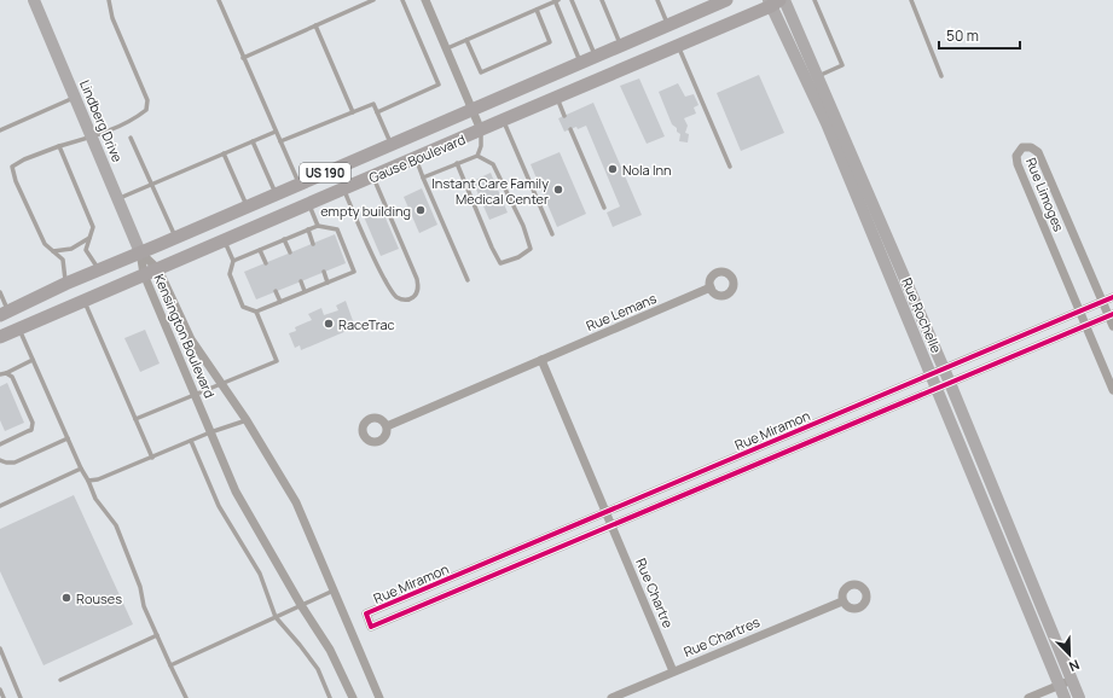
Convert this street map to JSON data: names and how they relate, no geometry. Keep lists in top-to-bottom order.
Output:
{
  "streets": {
    "main road": ["Gause Boulevard", "US 190"],
    "street": [
      "Lindberg Drive",
      "Rue Limoges",
      "Rue Lemans",
      "Rue Rochelle",
      "Kensington Boulevard",
      "Rue Miramon",
      "Rue Chartre",
      "Rue Chartres"
    ]
  },
  "crossings": [
    ["Lindberg Drive", "Gause Boulevard"],
    ["Lindberg Drive", "Kensington Boulevard"],
    ["Gause Boulevard", "Rue Rochelle"],
    ["Gause Boulevard", "Kensington Boulevard"],
    ["Rue Limoges", "Rue Miramon"],
    ["Rue Rochelle", "Rue Miramon"],
    ["Rue Miramon", "Rue Chartre"],
    ["Rue Chartre", "Rue Chartres"]
  ],
  "places": [
    "Nola Inn",
    "Instant Care Family Medical Center",
    "empty building",
    "RaceTrac",
    "Rouses"
  ],
  "scale_bar": "50 m",
  "north": "bottom right"
}
